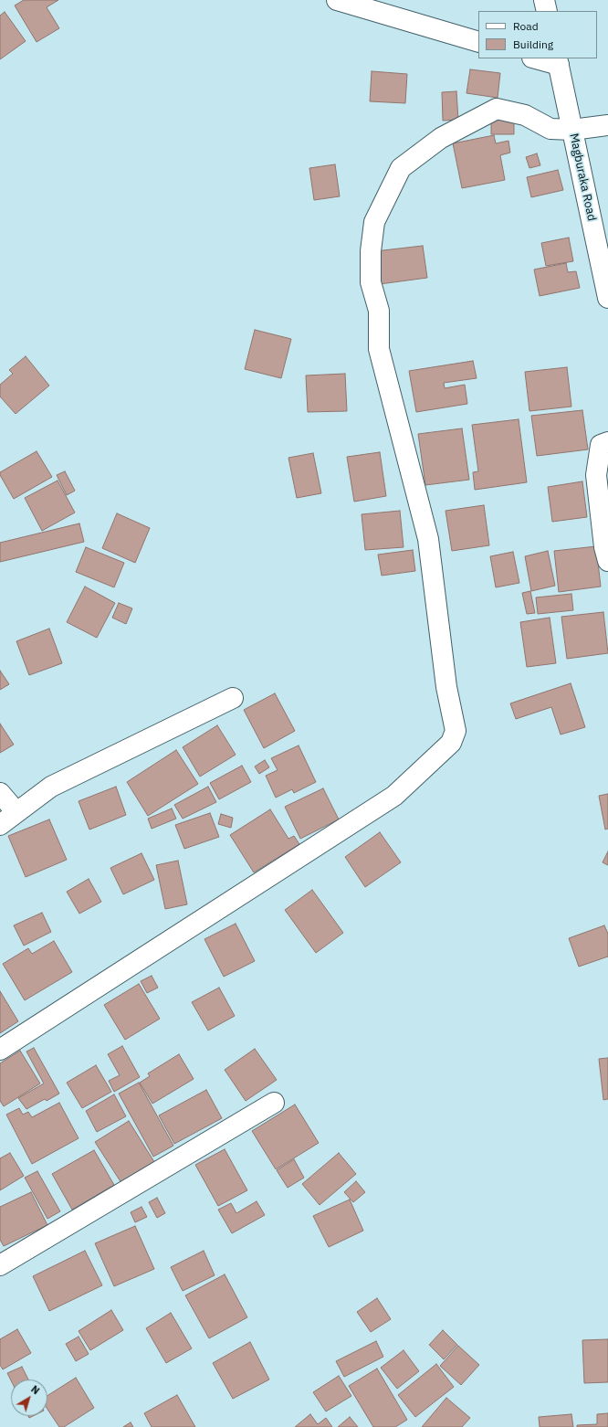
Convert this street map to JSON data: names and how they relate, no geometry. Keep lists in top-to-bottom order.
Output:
{
  "streets": {
    "street": ["Magburaka Road"]
  },
  "legend": ["Road", "Building"],
  "north": "top right"
}
